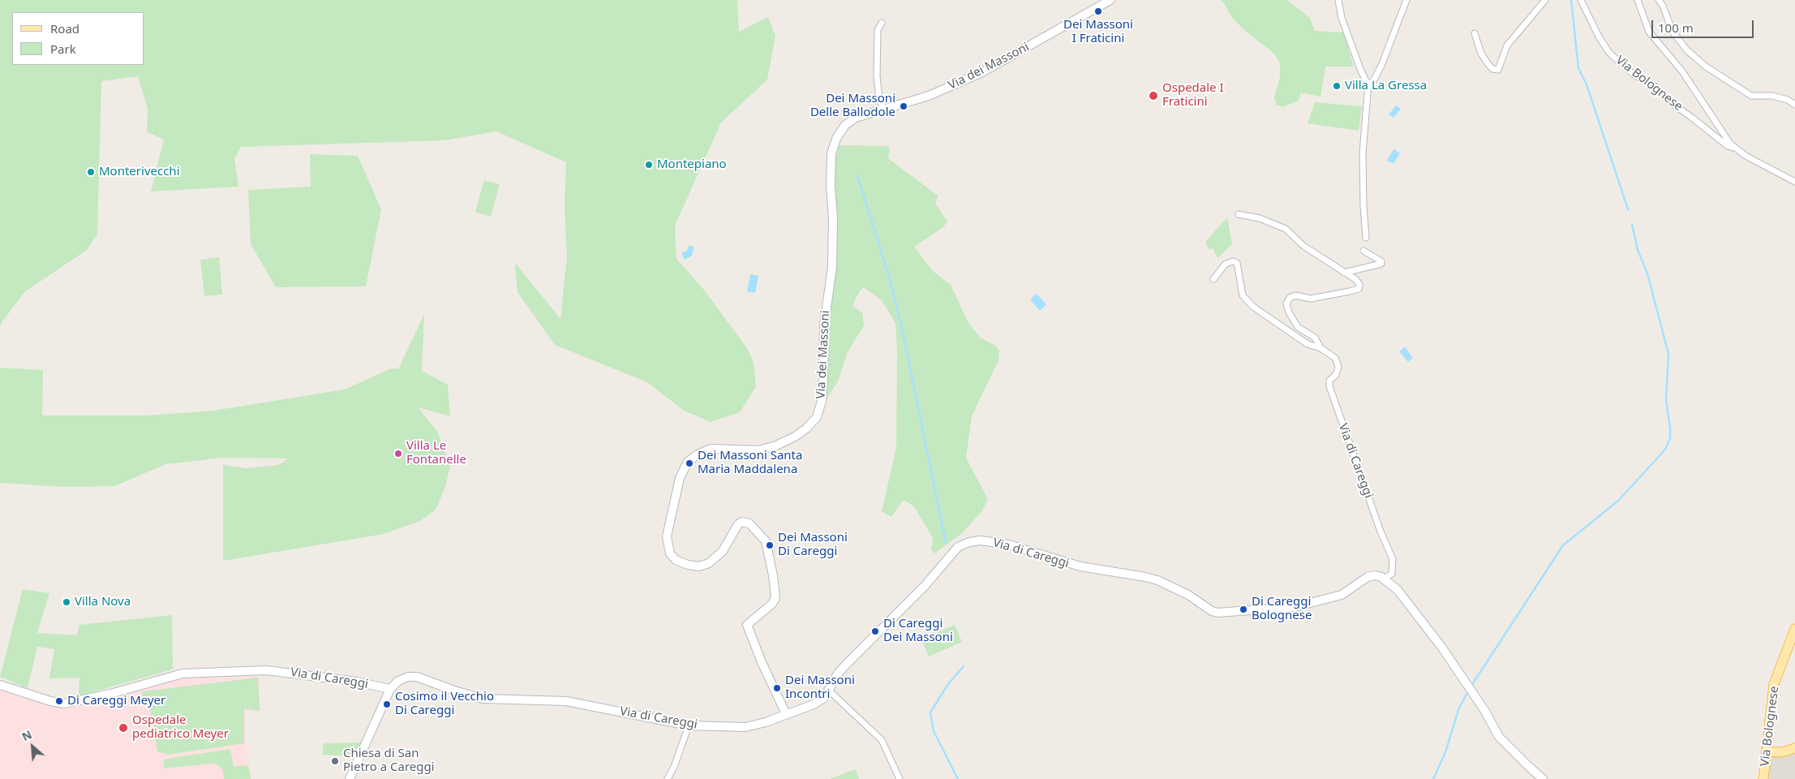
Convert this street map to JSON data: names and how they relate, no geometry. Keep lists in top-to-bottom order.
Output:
{
  "streets": {
    "main road": ["Via Bolognese"],
    "street": ["Via dei Massoni", "Via di Careggi"]
  },
  "crossings": [
    ["Via dei Massoni", "Via di Careggi"]
  ],
  "places": [
    "Dei Massoni I Fraticini",
    "Villa La Gressa",
    "Ospedale I Fraticini",
    "Dei Massoni Delle Ballodole",
    "Montepiano",
    "Monterivecchi",
    "Villa Le Fontanelle",
    "Dei Massoni Santa Maria Maddalena",
    "Dei Massoni Di Careggi",
    "Villa Nova",
    "Di Careggi Bolognese",
    "Di Careggi Dei Massoni",
    "Dei Massoni Incontri",
    "Di Careggi Meyer",
    "Cosimo il Vecchio Di Careggi",
    "Ospedale pediatrico Meyer",
    "Chiesa di San Pietro a Careggi"
  ],
  "legend": ["Road", "Park"],
  "scale_bar": "100 m",
  "north": "top left"
}
